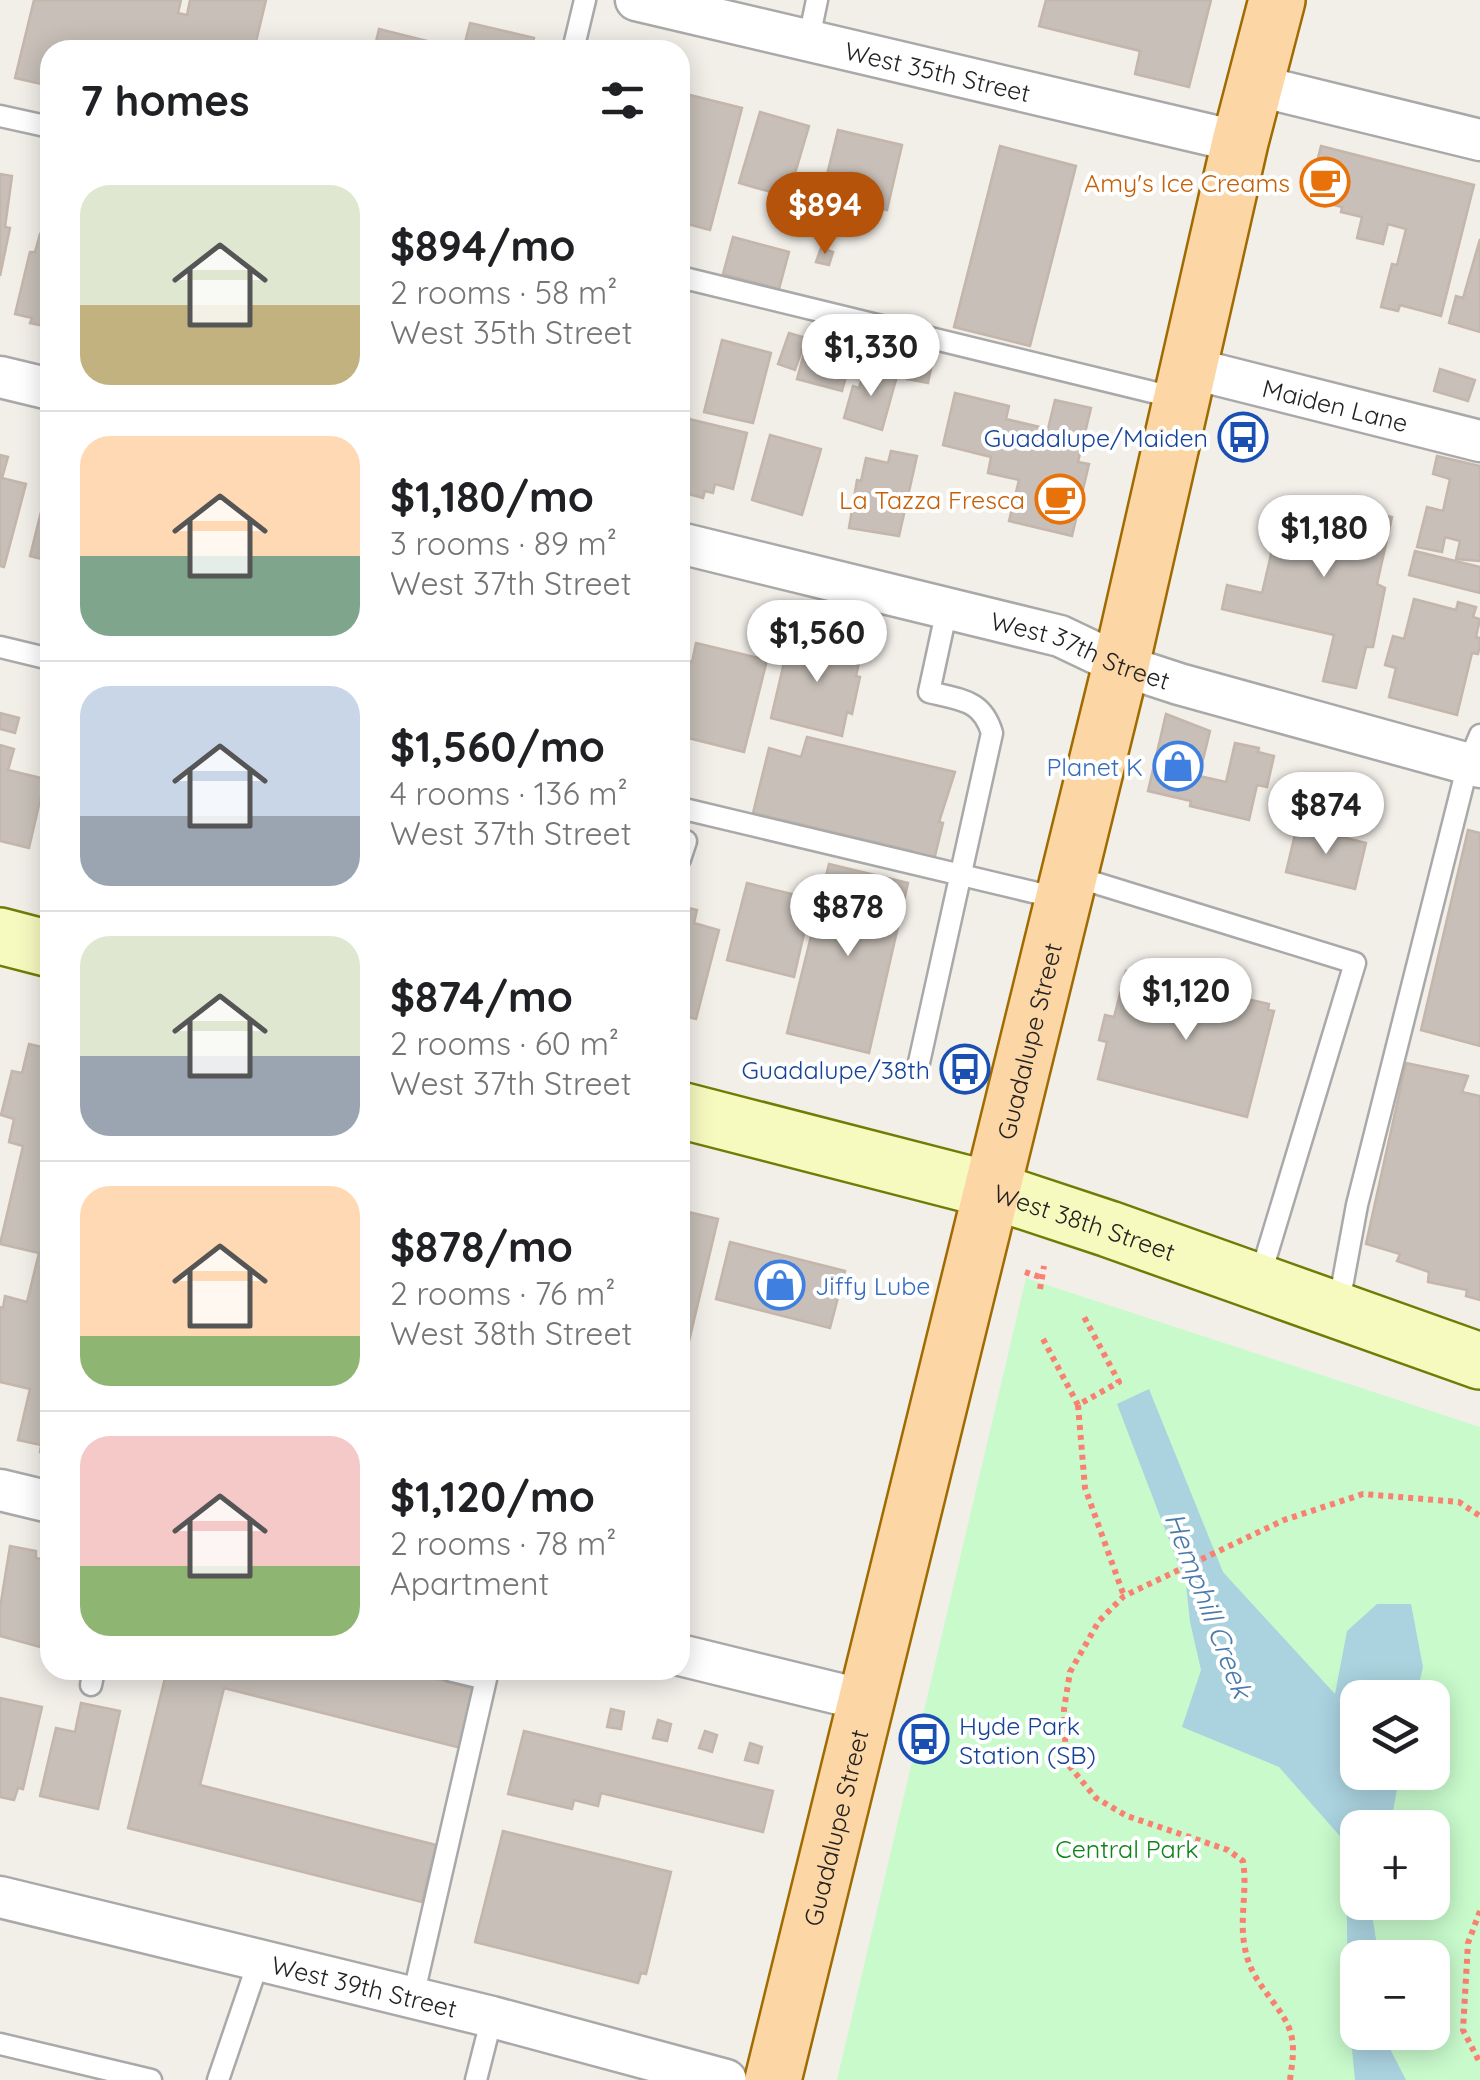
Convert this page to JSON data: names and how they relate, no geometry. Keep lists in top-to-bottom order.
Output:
{
  "streets": {
    "main road": ["Guadalupe Street", "West 38th Street"],
    "street": [
      "West 35th Street",
      "Maiden Lane",
      "West 37th Street",
      "West 39th Street"
    ]
  },
  "crossings": [
    ["West 35th Street", "Guadalupe Street"],
    ["Maiden Lane", "Guadalupe Street"],
    ["West 37th Street", "Guadalupe Street"],
    ["Guadalupe Street", "West 38th Street"]
  ],
  "water": ["Hemphill Creek"],
  "parks": ["Central Park"],
  "places": {
    "cafe": ["Amy's Ice Creams", "La Tazza Fresca"],
    "bus stop": ["Guadalupe/Maiden", "Guadalupe/38th", "Hyde Park Station (SB)"],
    "shop": ["Planet K", "Jiffy Lube"]
  },
  "page": {
    "heading": "7 homes",
    "list": [
      {
        "name": "$894/mo",
        "note": "2 rooms · 58 m² · West 35th Street"
      },
      {
        "name": "$1,180/mo",
        "note": "3 rooms · 89 m² · West 37th Street"
      },
      {
        "name": "$1,560/mo",
        "note": "4 rooms · 136 m² · West 37th Street"
      },
      {
        "name": "$874/mo",
        "note": "2 rooms · 60 m² · West 37th Street"
      },
      {
        "name": "$878/mo",
        "note": "2 rooms · 76 m² · West 38th Street"
      },
      {
        "name": "$1,120/mo",
        "note": "2 rooms · 78 m² · Apartment"
      }
    ],
    "price": [
      "$894",
      "$1,330",
      "$1,180",
      "$1,560",
      "$874",
      "$878",
      "$1,120"
    ],
    "map_buttons": ["+", "−"]
  }
}
